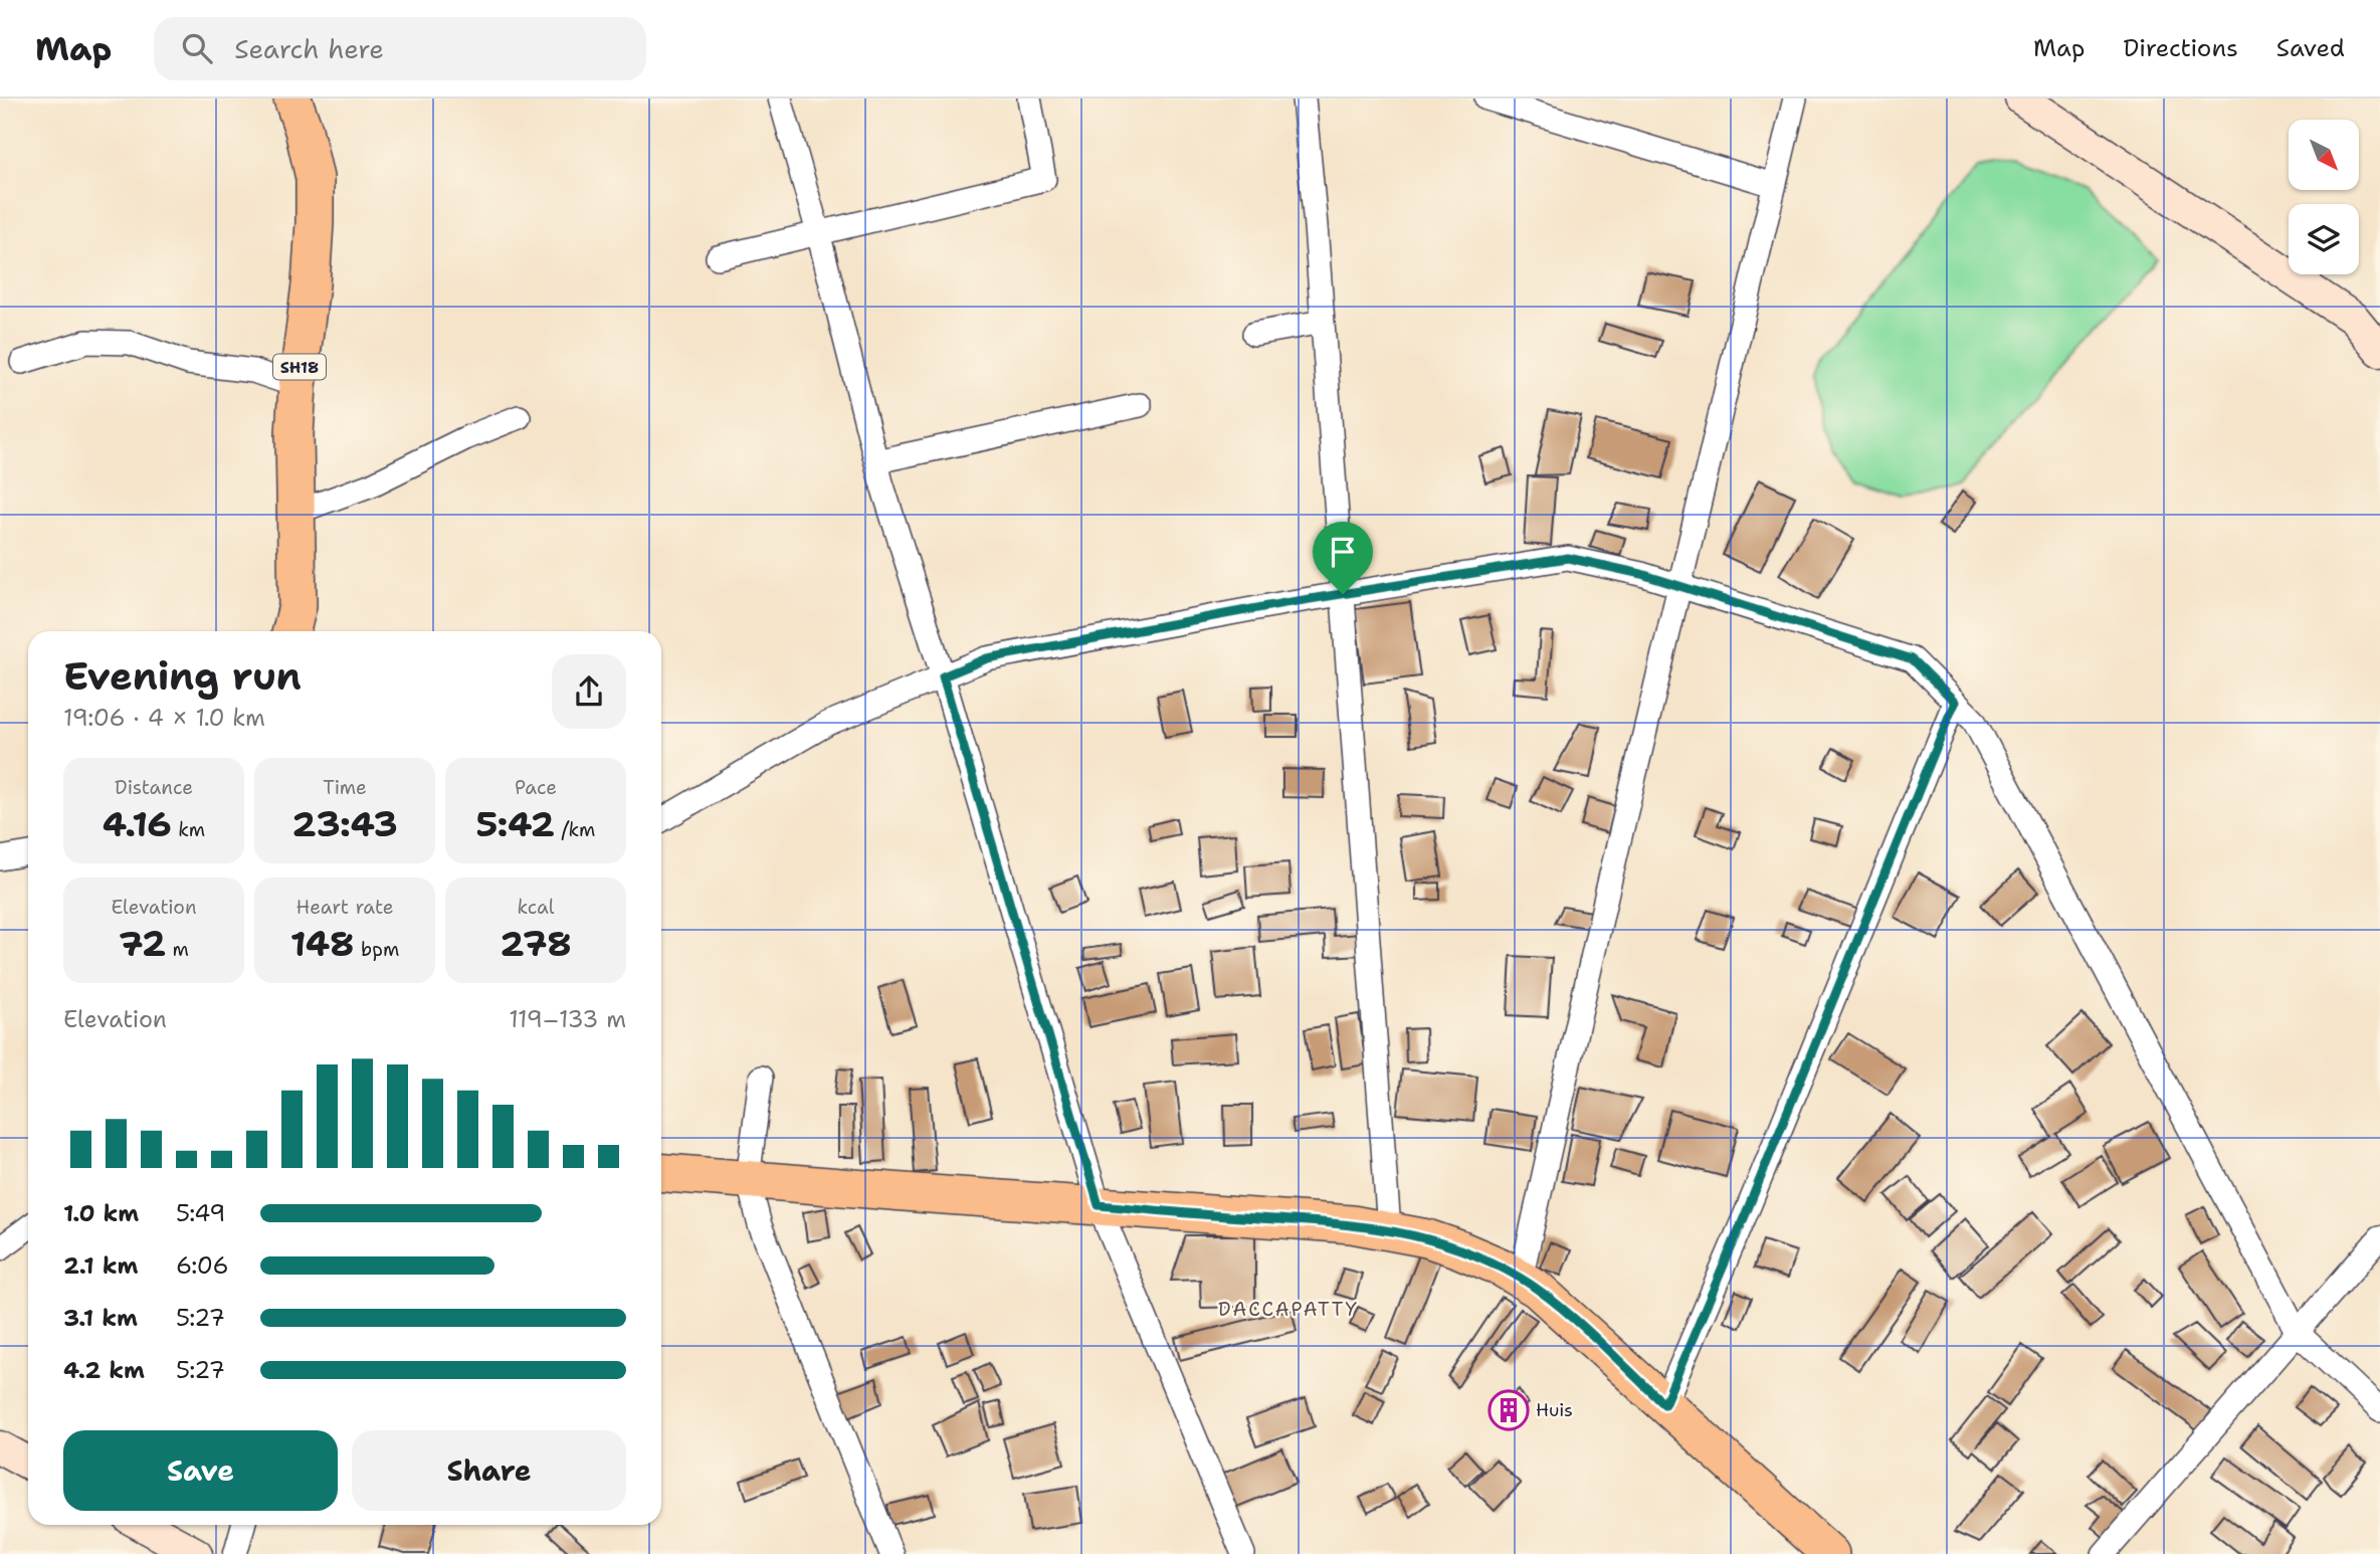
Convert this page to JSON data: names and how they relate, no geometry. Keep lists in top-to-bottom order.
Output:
{
  "streets": {
    "main road": ["SH18"]
  },
  "districts": ["DACCAPATTY"],
  "places": {
    "building": ["Huis"]
  },
  "north": "bottom right",
  "page": {
    "header": "Map",
    "search": "Search here",
    "nav": ["Map", "Directions", "Saved"],
    "heading": ["Evening run", "19:06 · 4 × 1.0 km"],
    "stats": [
      ["Distance", "4.16 km"],
      ["Time", "23:43"],
      ["Pace", "5:42 /km"],
      ["Elevation", "72 m"],
      ["Heart rate", "148 bpm"],
      ["kcal", "278"]
    ],
    "chart": ["Elevation", "119–133 m"],
    "list": [
      {
        "name": "1.0 km",
        "note": "5:49"
      },
      {
        "name": "2.1 km",
        "note": "6:06"
      },
      {
        "name": "3.1 km",
        "note": "5:27"
      },
      {
        "name": "4.2 km",
        "note": "5:27"
      }
    ],
    "buttons": ["Save", "Share"]
  }
}
